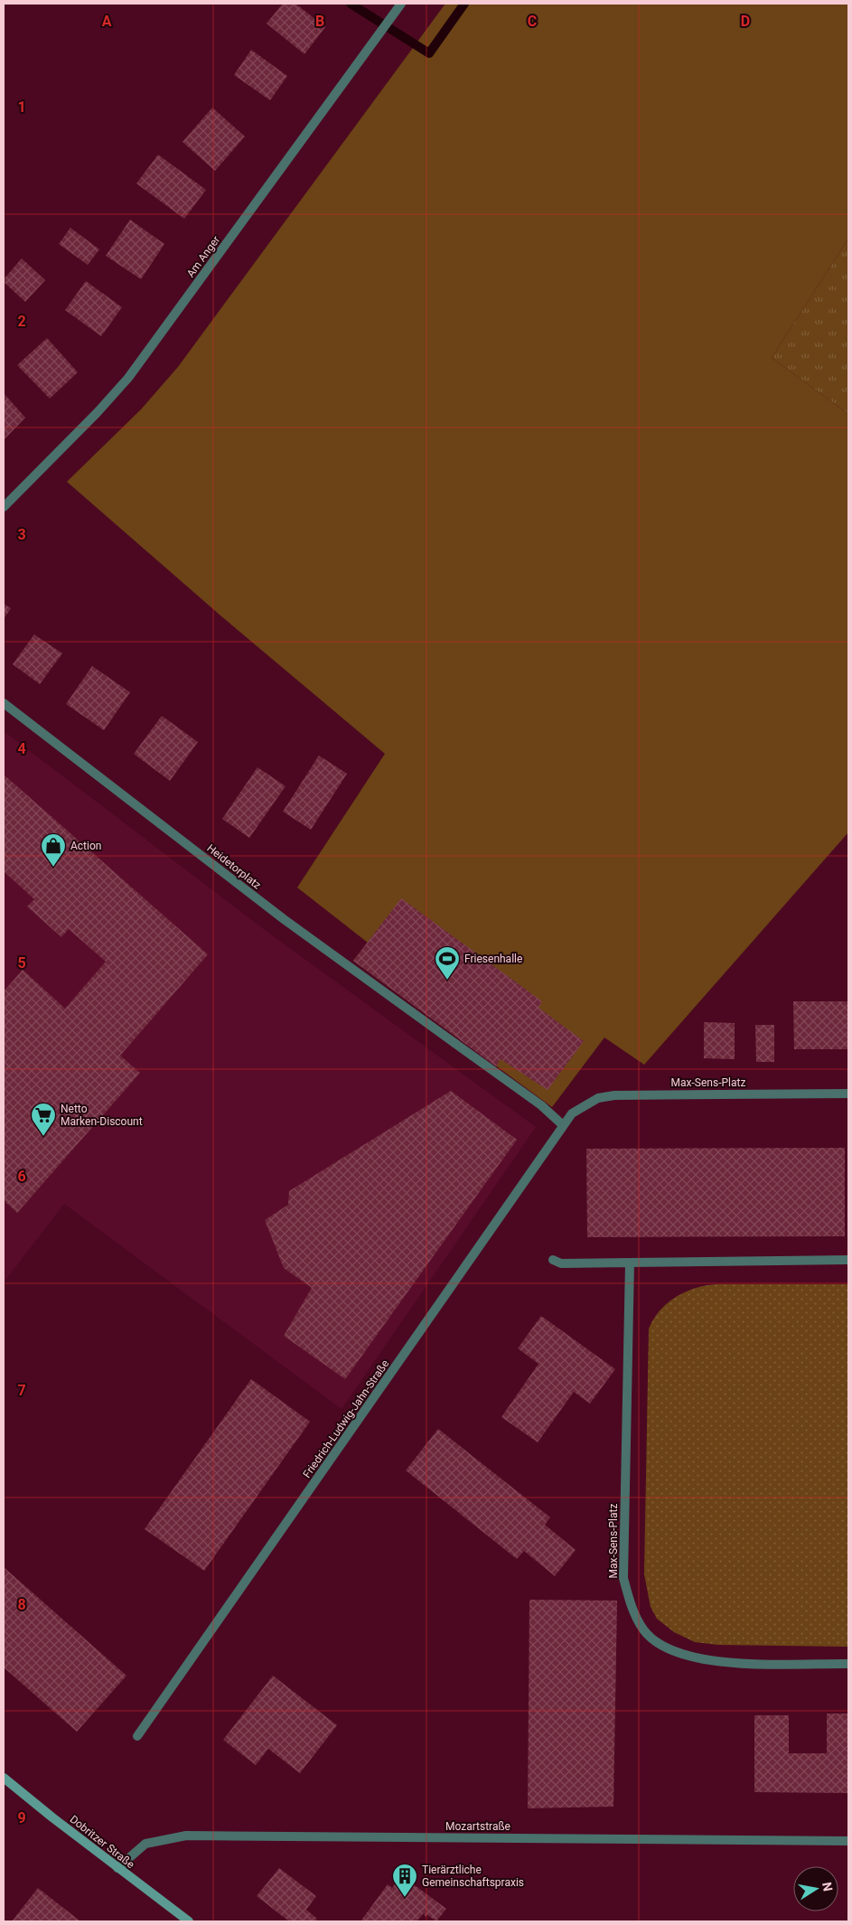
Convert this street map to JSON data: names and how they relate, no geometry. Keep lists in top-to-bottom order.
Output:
{
  "streets": {
    "main road": ["Dobritzer Straße"],
    "street": [
      "Am Anger",
      "Heidetorplatz",
      "Max-Sens-Platz",
      "Friedrich-Ludwig-Jahn-Straße",
      "Mozartstraße"
    ]
  },
  "crossings": [
    ["Heidetorplatz", "Friedrich-Ludwig-Jahn-Straße"],
    ["Max-Sens-Platz", "Friedrich-Ludwig-Jahn-Straße"],
    ["Mozartstraße", "Dobritzer Straße"]
  ],
  "places": {
    "shop": ["Action"],
    "sports": ["Friesenhalle"],
    "supermarket": ["Netto Marken-Discount"],
    "building": ["Tierärztliche Gemeinschaftspraxis"]
  },
  "north": "right",
  "grid": {
    "columns": [
      "A",
      "B",
      "C",
      "D"
    ],
    "rows": [
      "1",
      "2",
      "3",
      "4",
      "5",
      "6",
      "7",
      "8",
      "9"
    ]
  }
}
